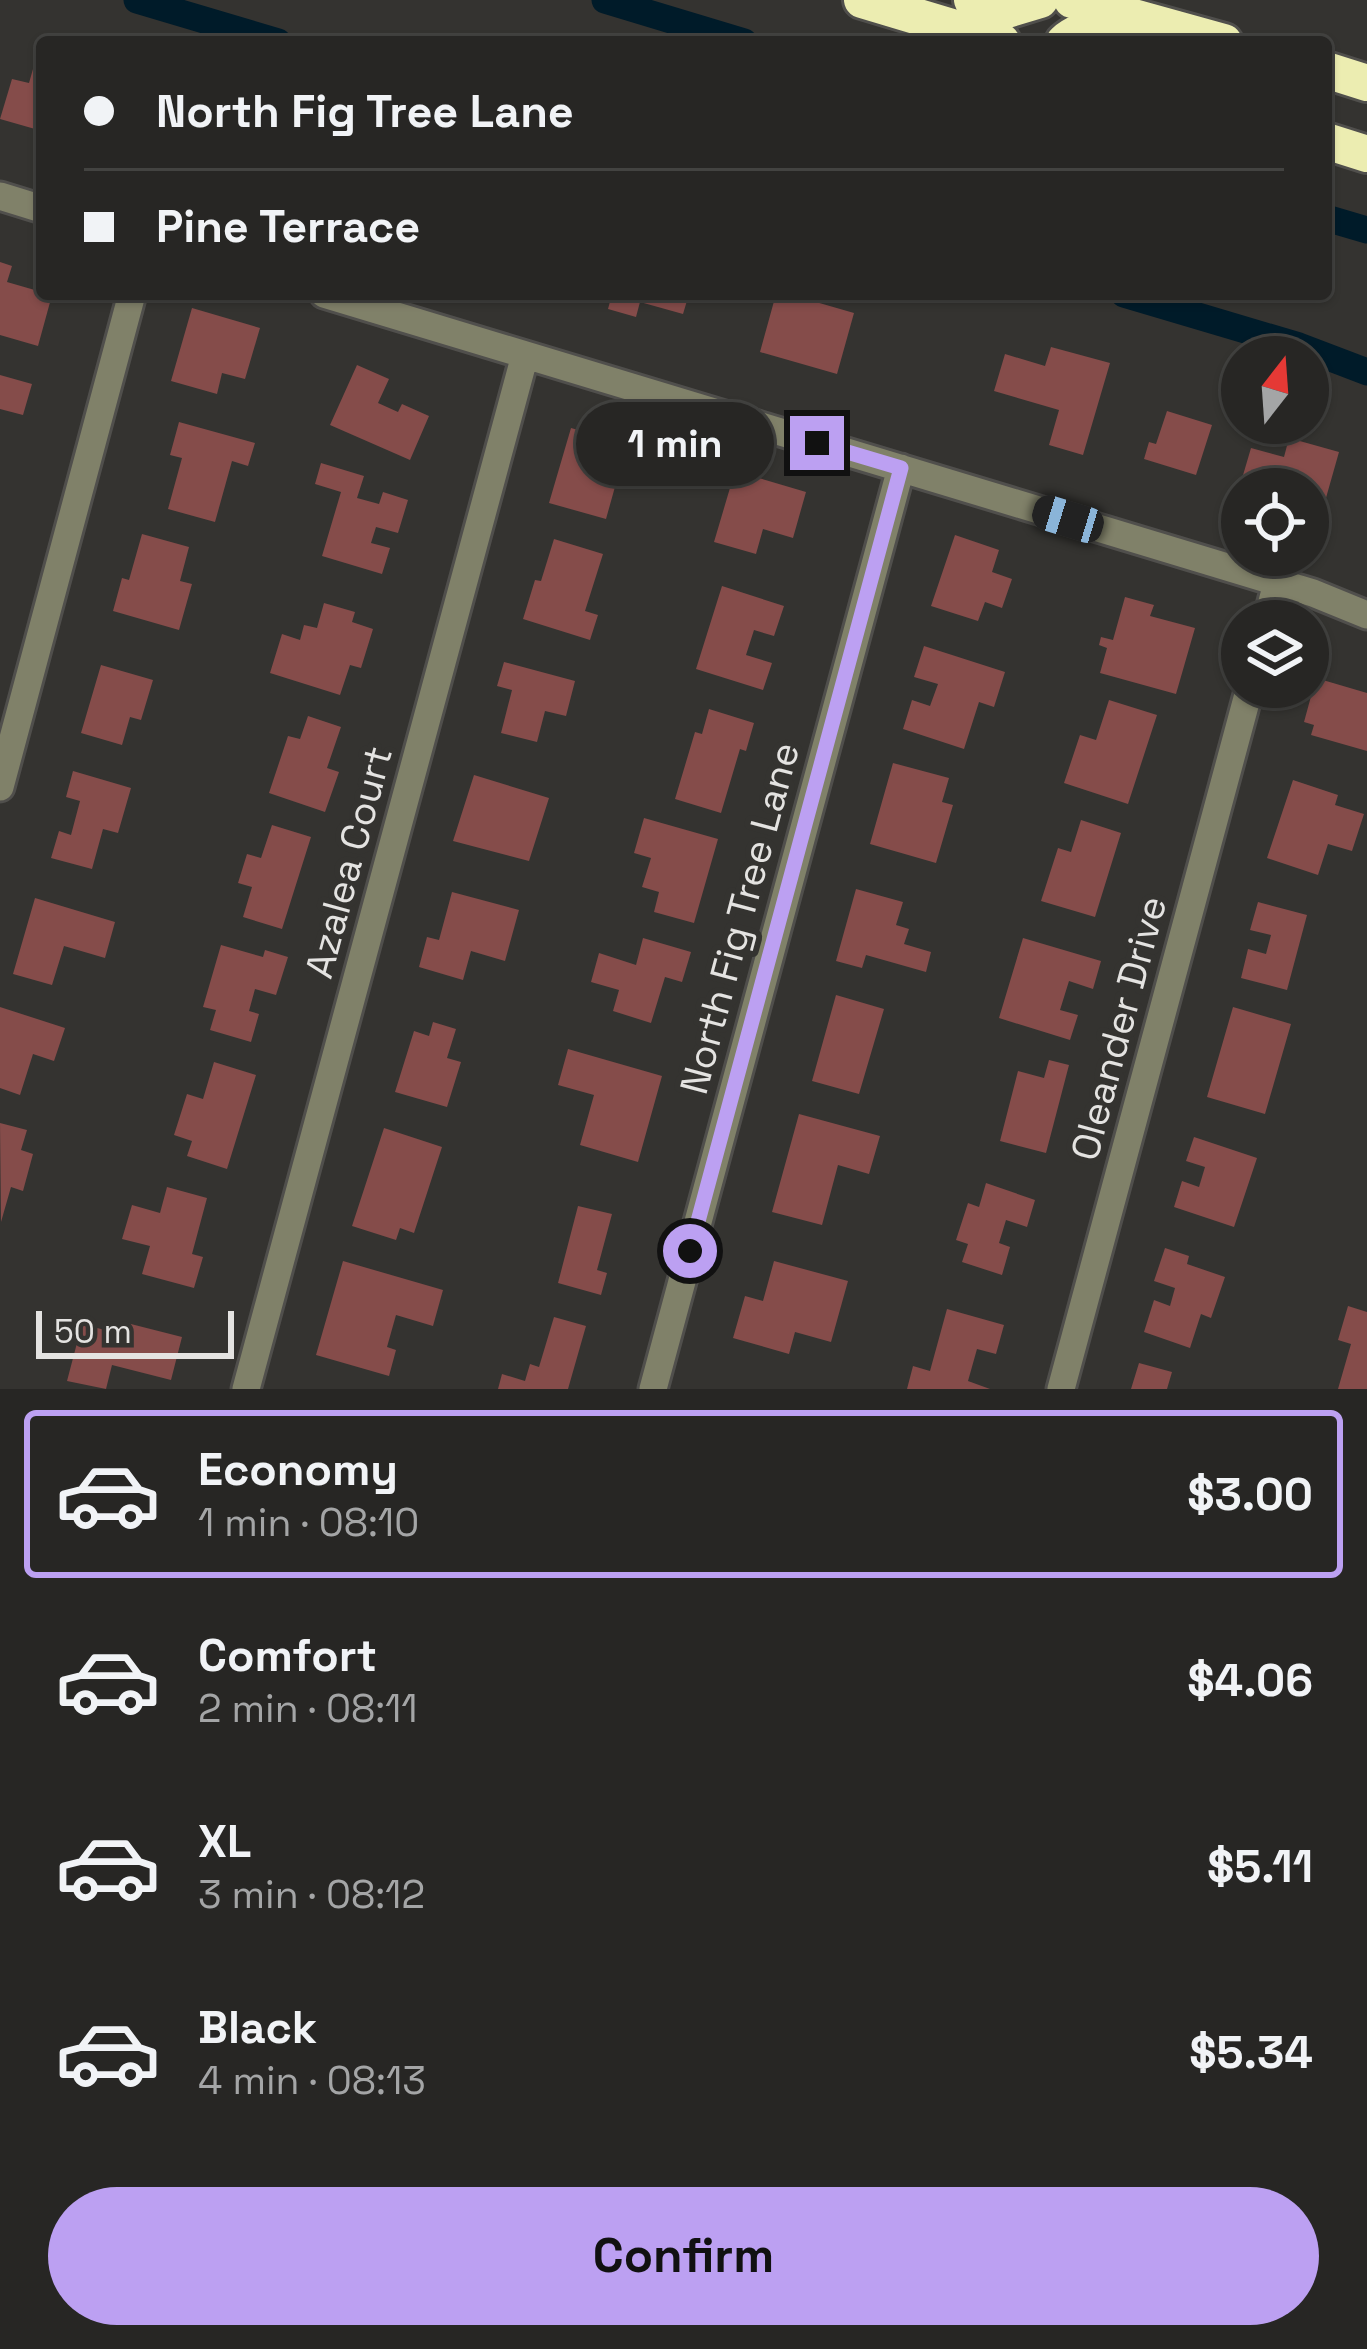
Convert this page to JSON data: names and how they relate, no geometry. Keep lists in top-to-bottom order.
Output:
{
  "streets": {
    "street": ["Azalea Court", "North Fig Tree Lane", "Oleander Drive"]
  },
  "scale_bar": "50 m",
  "north": "top",
  "page": {
    "banner": ["North Fig Tree Lane", "Pine Terrace"],
    "bubble": "1 min",
    "scale": "50 m",
    "list": [
      {
        "name": "Economy",
        "note": "1 min · 08:10",
        "value": "$3.00"
      },
      {
        "name": "Comfort",
        "note": "2 min · 08:11",
        "value": "$4.06"
      },
      {
        "name": "XL",
        "note": "3 min · 08:12",
        "value": "$5.11"
      },
      {
        "name": "Black",
        "note": "4 min · 08:13",
        "value": "$5.34"
      }
    ],
    "buttons": "Confirm"
  }
}
